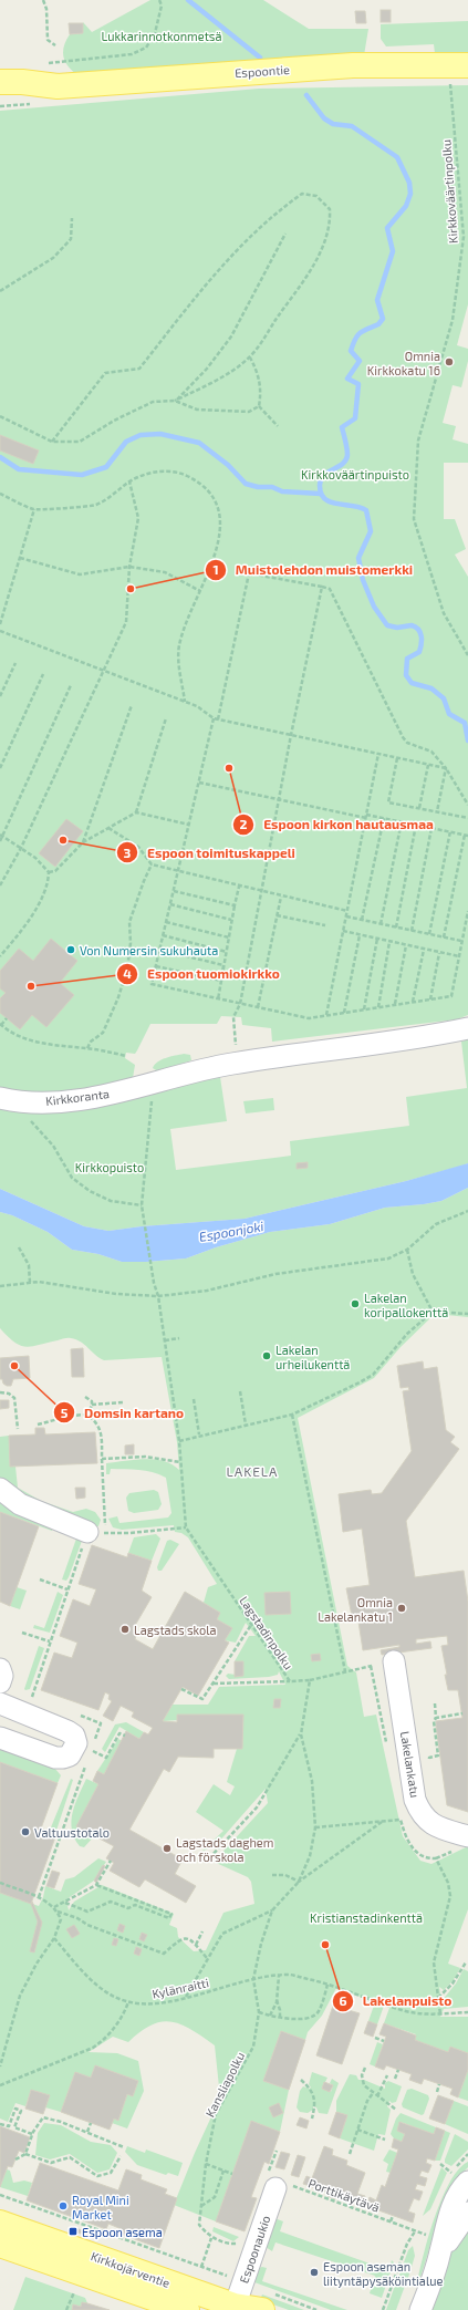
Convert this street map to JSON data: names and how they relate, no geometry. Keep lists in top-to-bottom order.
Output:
{
  "streets": {
    "main road": ["Espoontie", "Kirkkojärventie"],
    "street": ["Kirkkoranta", "Lakelankatu", "Espoonaukio"],
    "path": [
      "Kirkkoväärtinpolku",
      "Lagstadinpolku",
      "Kylänraitti",
      "Kansliapolku",
      "Porttikäytävä"
    ]
  },
  "crossings": [
    ["Lagstadinpolku", "Lakelankatu"],
    ["Kylänraitti", "Kansliapolku"],
    ["Porttikäytävä", "Espoonaukio"],
    ["Espoonaukio", "Kirkkojärventie"]
  ],
  "districts": ["LAKELA"],
  "water": ["Espoonjoki"],
  "parks": [
    "Lukkarinnotkonmetsä",
    "Kirkkoväärtinpuisto",
    "Kirkkopuisto",
    "Kristianstadinkenttä"
  ],
  "places": {
    "other": [
      "Omnia Kirkkokatu 16",
      "Muistolehdon muistomerkki",
      "Espoon kirkon hautausmaa",
      "Espoon toimituskappeli",
      "Von Numersin sukuhauta",
      "Espoon tuomiokirkko",
      "Lakelan koripallokenttä",
      "Lakelan urheilukenttä",
      "Domsin kartano",
      "Omnia Lakelankatu 1",
      "Lagstads skola",
      "Valtuustotalo",
      "Lagstads daghem och förskola",
      "Lakelanpuisto",
      "Royal Mini Market",
      "Espoon aseman liityntäpysäköintialue"
    ],
    "transit": ["Espoon asema"]
  }
}
